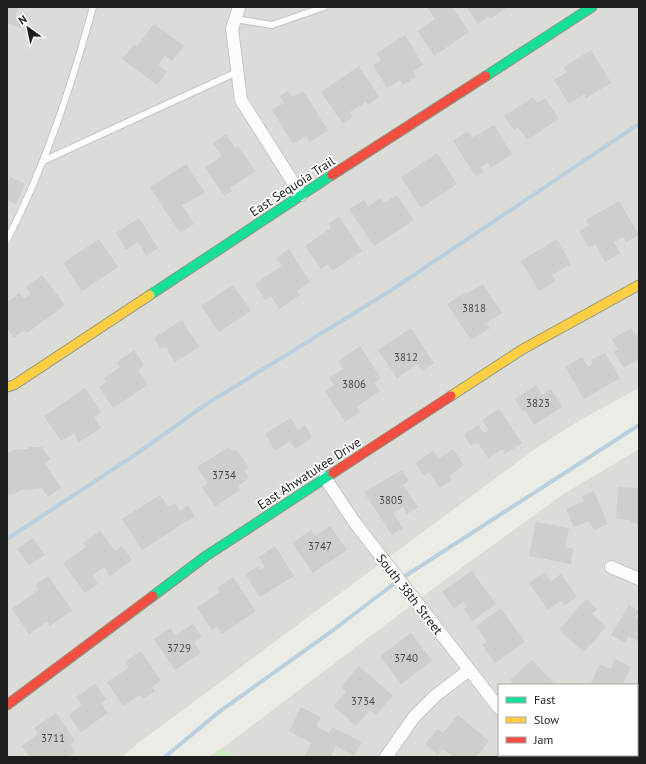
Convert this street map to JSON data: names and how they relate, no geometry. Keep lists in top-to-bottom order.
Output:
{
  "streets": {
    "street": ["East Sequoia Trail", "East Ahwatukee Drive", "South 38th Street"]
  },
  "crossings": [
    ["East Ahwatukee Drive", "South 38th Street"]
  ],
  "house_numbers": [
    "3818",
    "3812",
    "3806",
    "3823",
    "3734",
    "3805",
    "3747",
    "3729",
    "3740",
    "3734",
    "3711"
  ],
  "legend": ["Fast", "Slow", "Jam"],
  "north": "top left"
}
